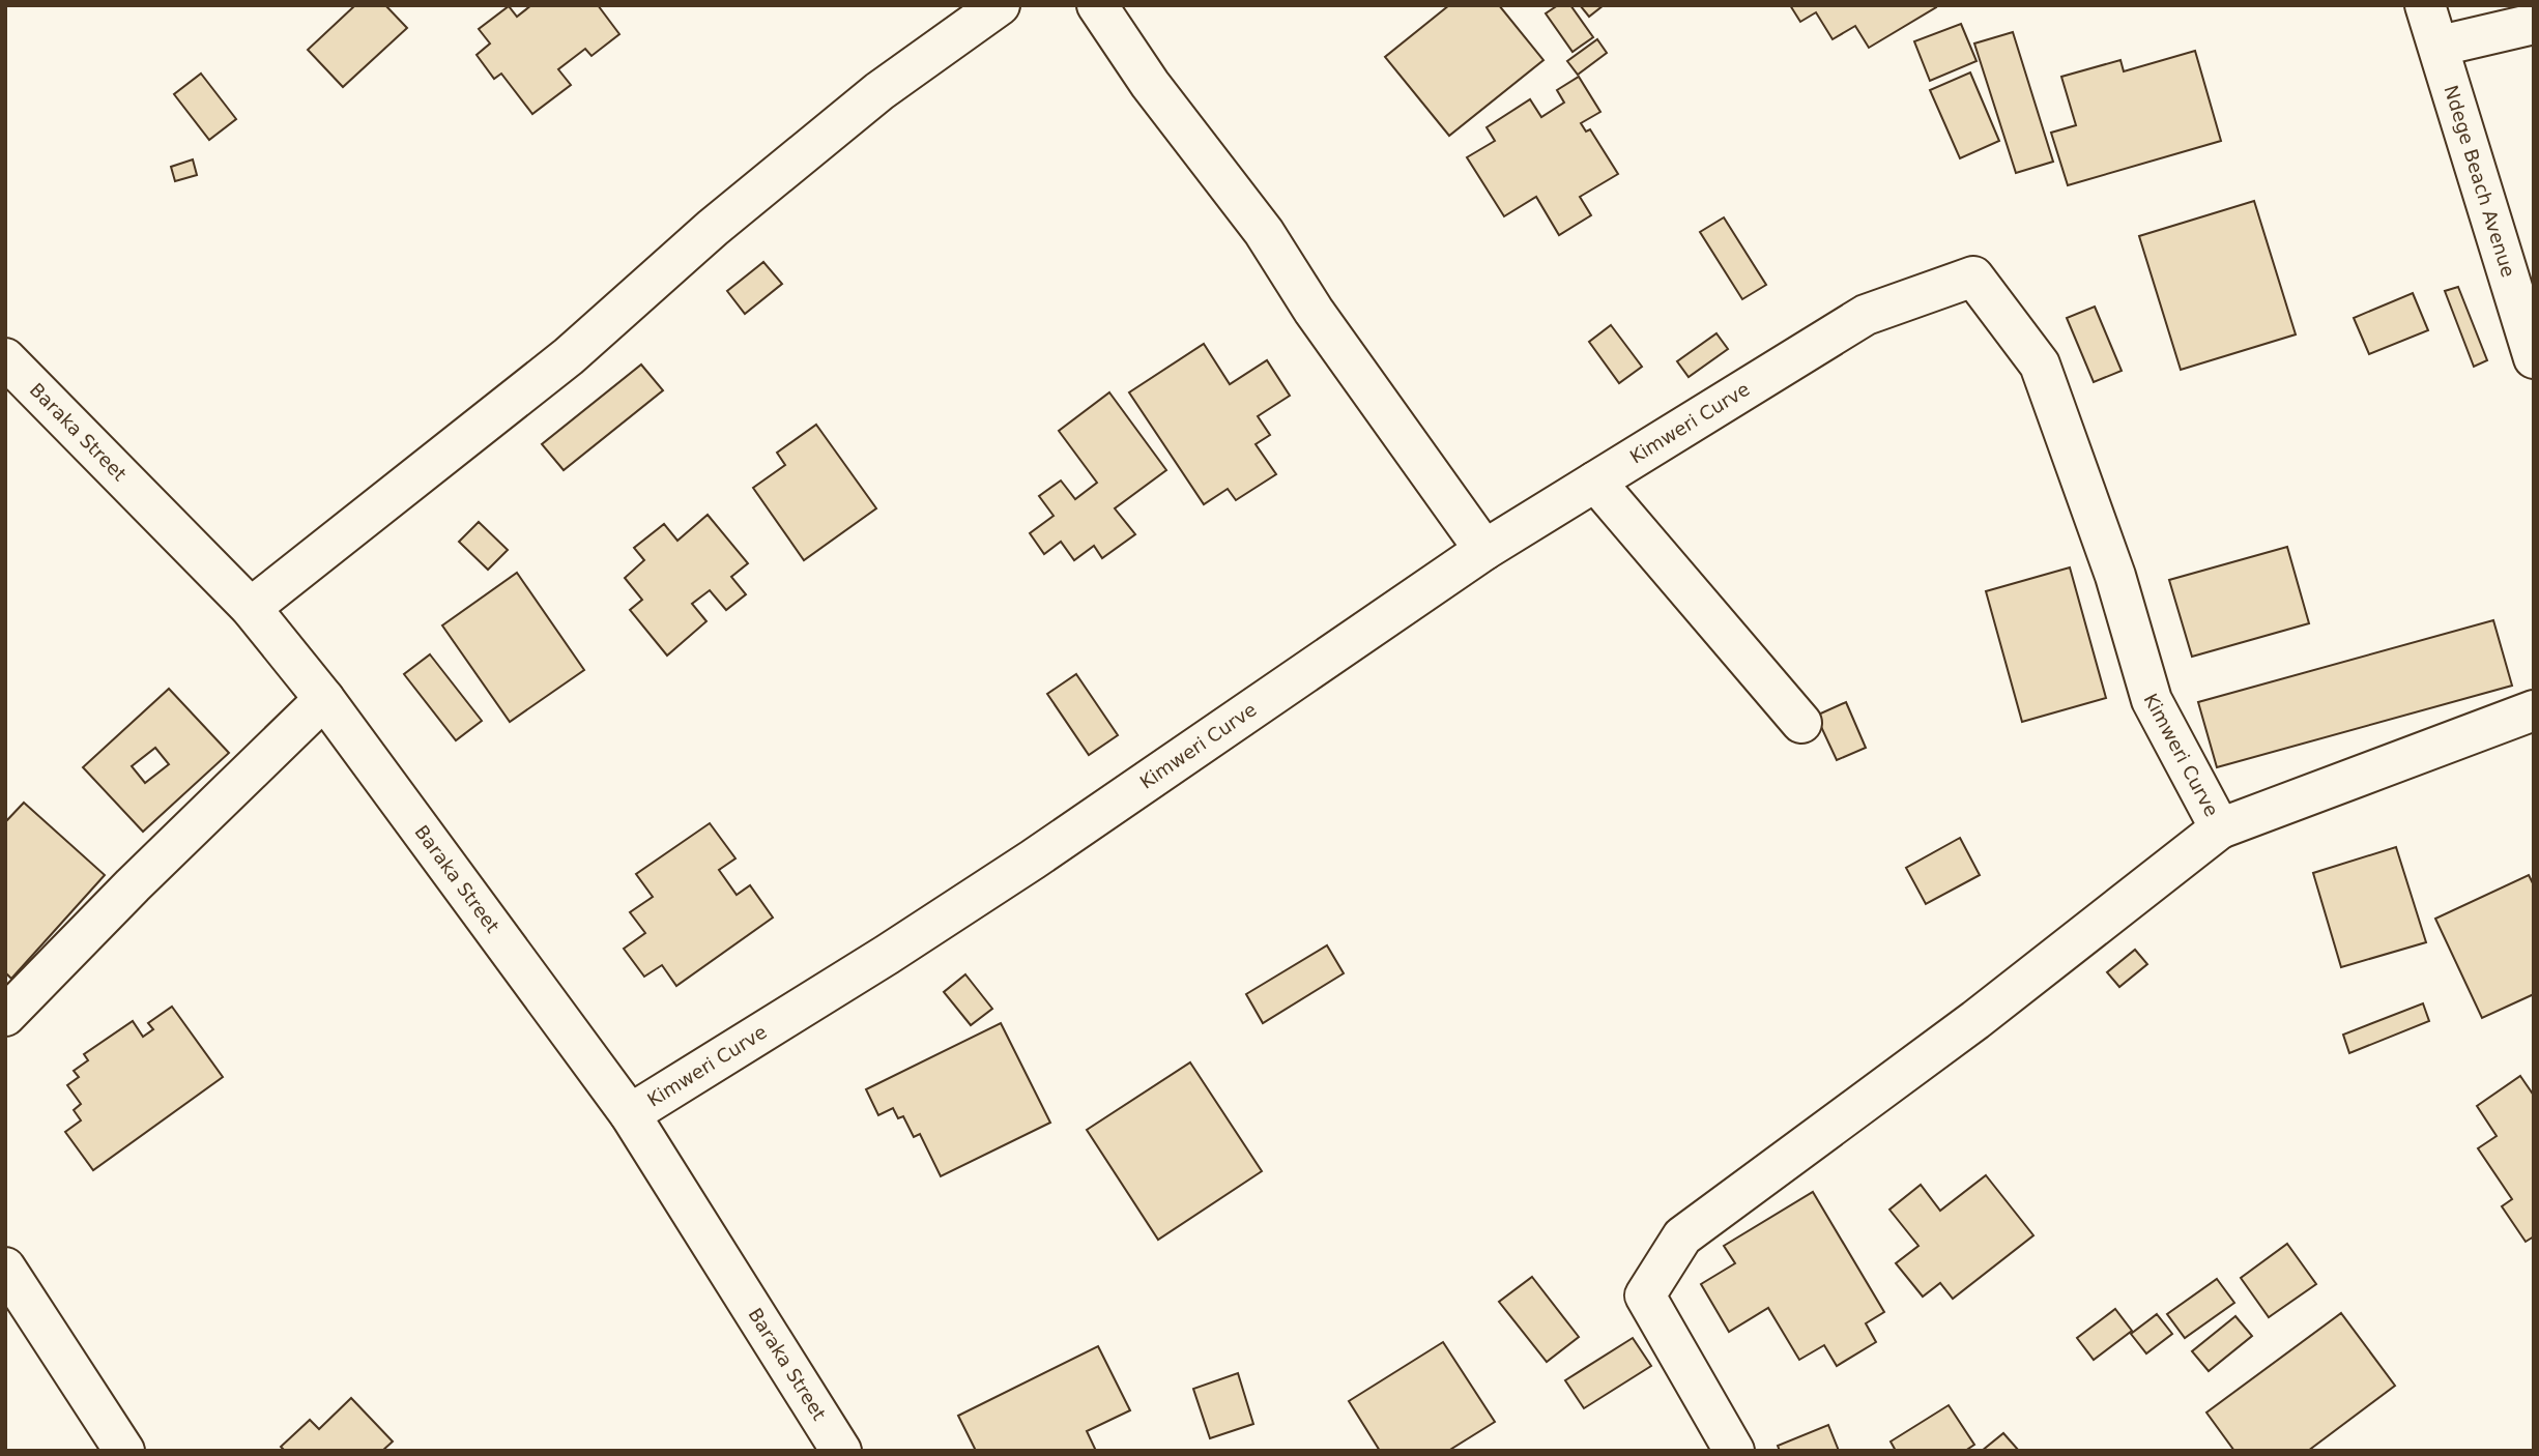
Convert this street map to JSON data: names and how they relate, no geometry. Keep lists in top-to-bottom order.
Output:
{
  "streets": {
    "street": ["Ndege Beach Avenue", "Kimweri Curve", "Baraka Street"]
  },
  "crossings": [
    ["Kimweri Curve", "Baraka Street"]
  ]
}
